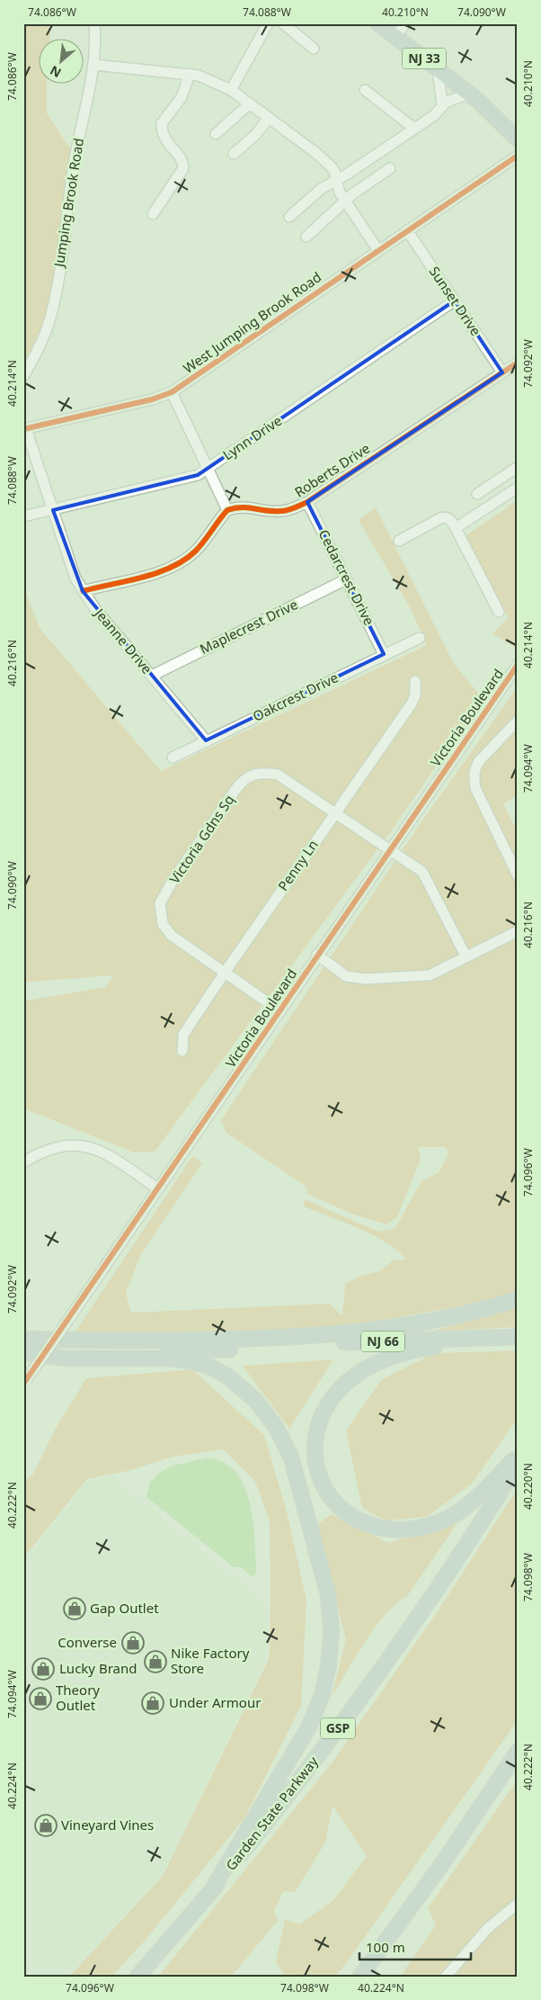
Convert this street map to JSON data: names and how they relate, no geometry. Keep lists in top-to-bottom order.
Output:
{
  "streets": {
    "highway": [
      "NJ 33",
      "NJ 66",
      "GSP",
      "Garden State Parkway"
    ],
    "street": [
      "Jumping Brook Road",
      "Sunset Drive",
      "West Jumping Brook Road",
      "Lynn Drive",
      "Roberts Drive",
      "Cedarcrest Drive",
      "Maplecrest Drive",
      "Jeanne Drive",
      "Oakcrest Drive",
      "Victoria Boulevard",
      "Victoria Gdns Sq",
      "Penny Ln"
    ]
  },
  "crossings": [
    ["Sunset Drive", "West Jumping Brook Road"],
    ["Sunset Drive", "Lynn Drive"],
    ["Sunset Drive", "Roberts Drive"],
    ["West Jumping Brook Road", "Jeanne Drive"],
    ["Lynn Drive", "Jeanne Drive"],
    ["Roberts Drive", "Cedarcrest Drive"],
    ["Cedarcrest Drive", "Maplecrest Drive"],
    ["Cedarcrest Drive", "Oakcrest Drive"],
    ["Maplecrest Drive", "Jeanne Drive"],
    ["Jeanne Drive", "Oakcrest Drive"],
    ["Victoria Boulevard", "Victoria Gdns Sq"],
    ["Victoria Gdns Sq", "Penny Ln"]
  ],
  "places": {
    "shop": [
      "Gap Outlet",
      "Converse",
      "Nike Factory Store",
      "Lucky Brand",
      "Theory Outlet",
      "Under Armour",
      "Vineyard Vines"
    ]
  },
  "scale_bar": "100 m",
  "north": "bottom left",
  "coordinates": [
    "74.086°W",
    "74.088°W",
    "40.210°N",
    "74.090°W",
    "74.092°W",
    "40.214°N",
    "40.216°N",
    "74.094°W",
    "74.096°W",
    "40.220°N",
    "40.222°N",
    "74.098°W",
    "40.224°N"
  ]
}
